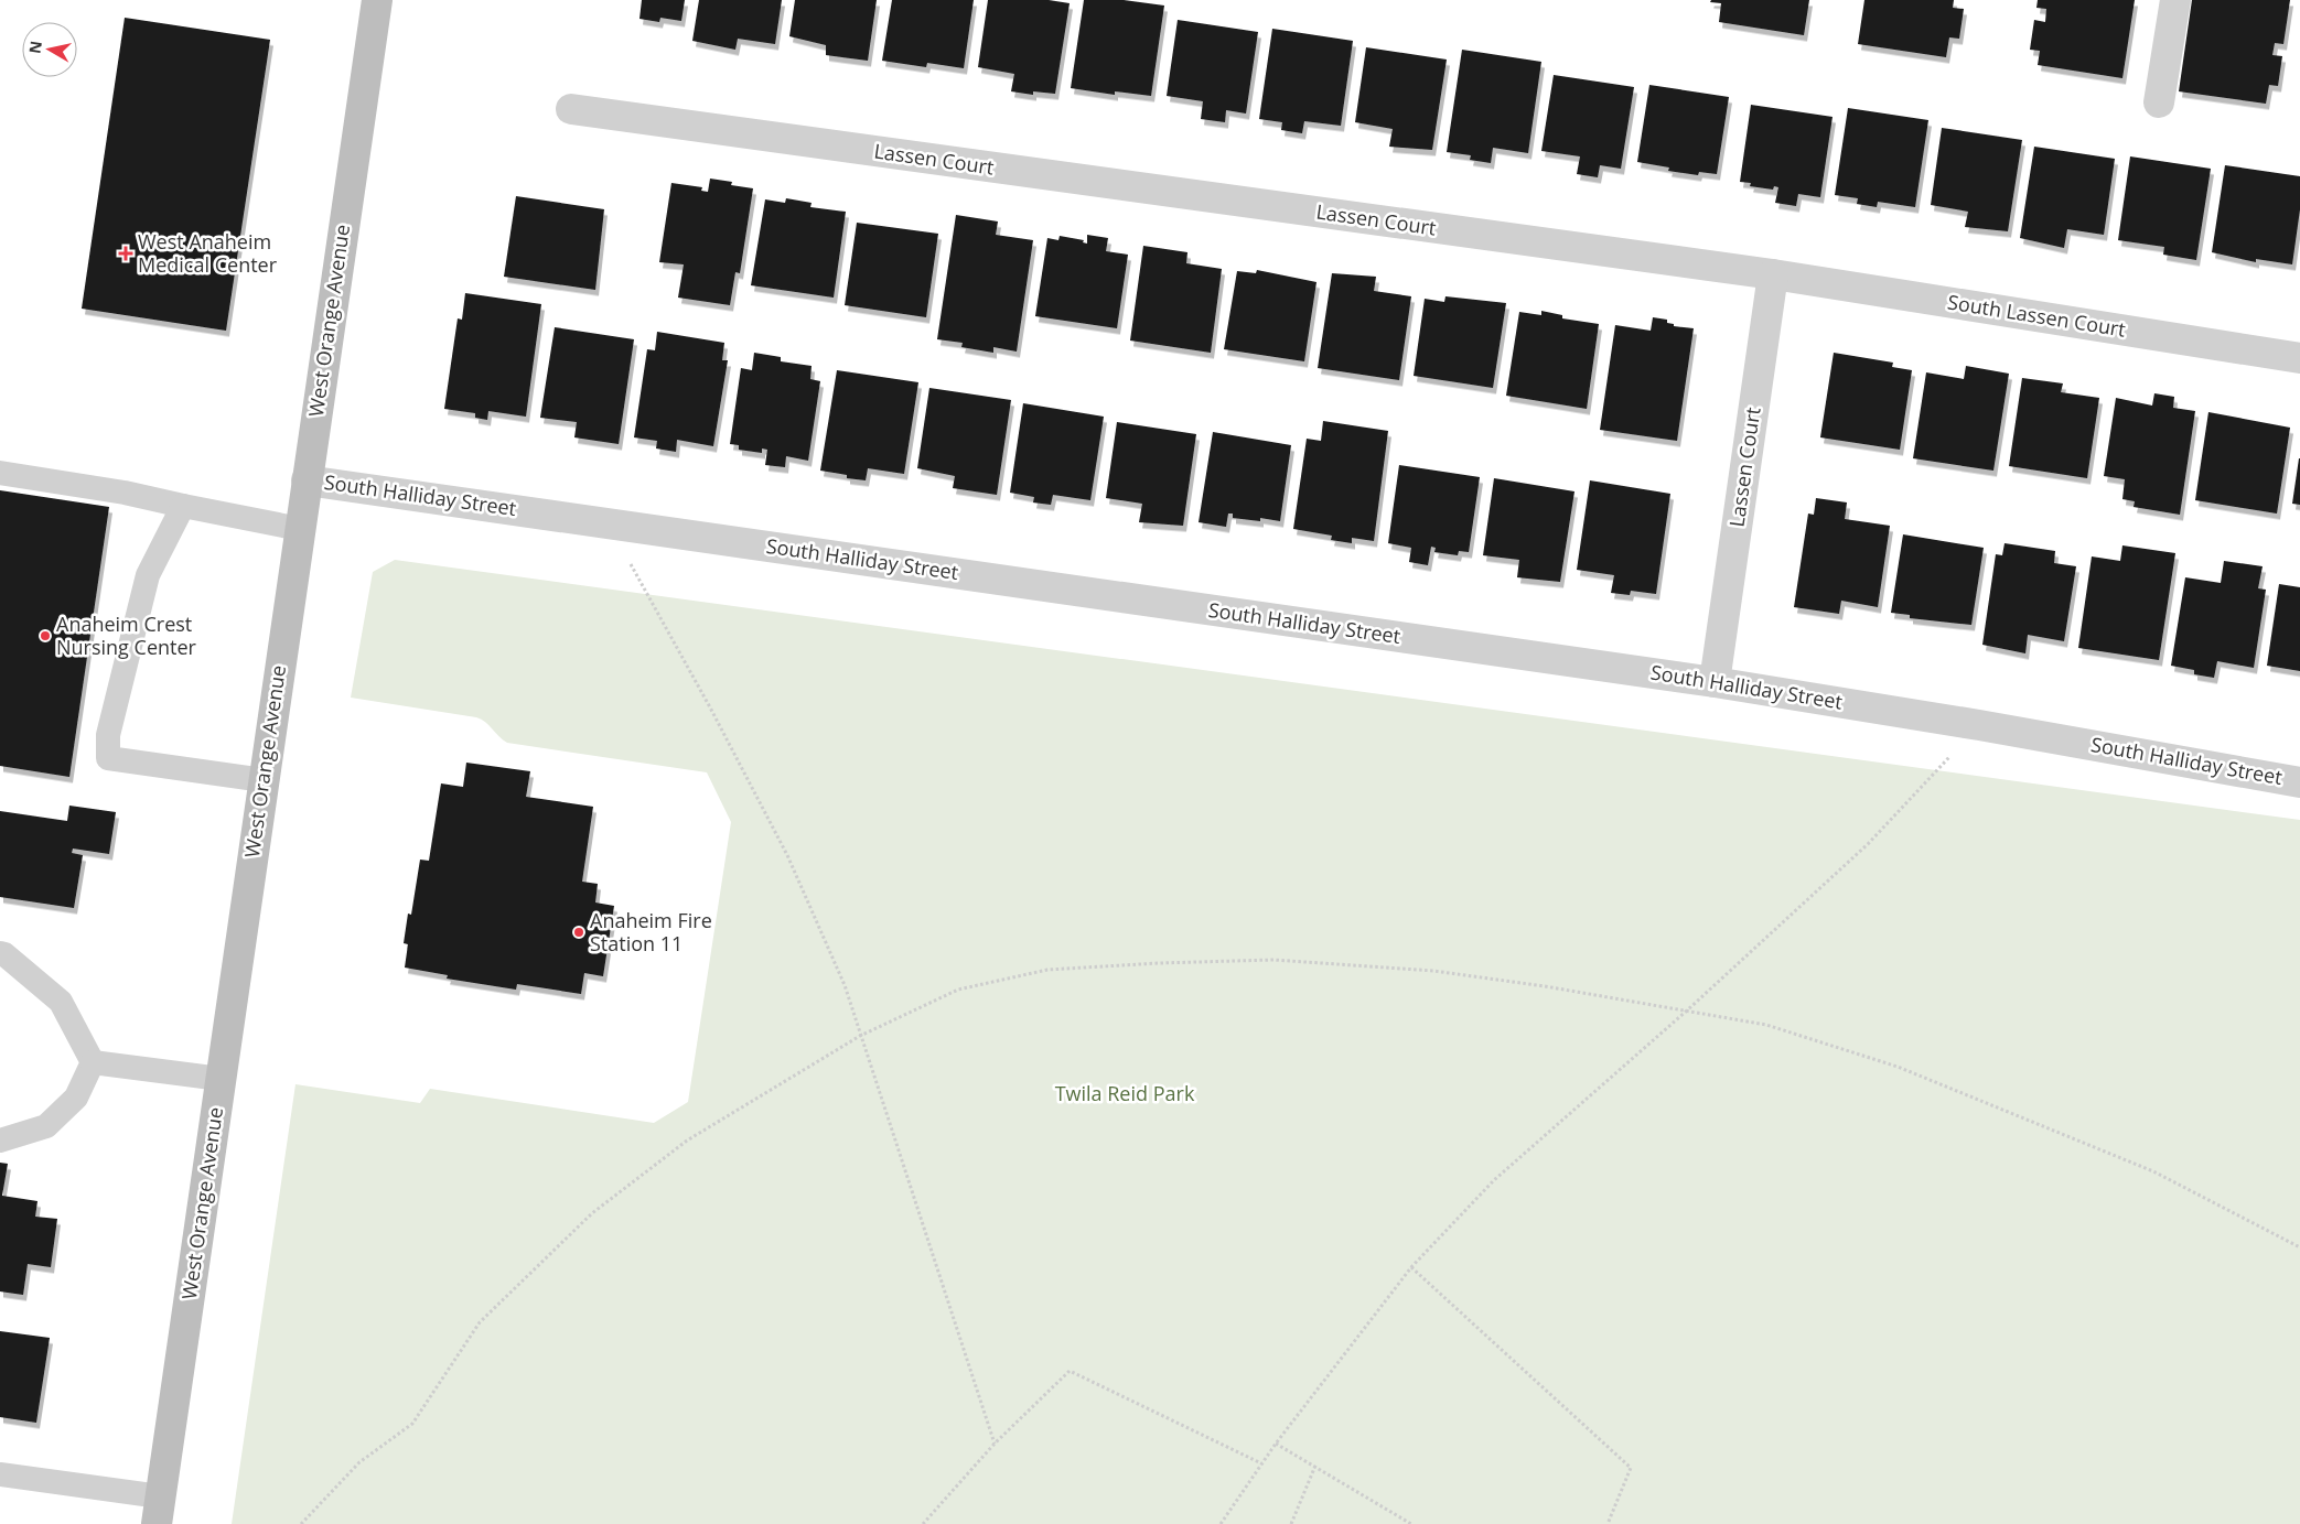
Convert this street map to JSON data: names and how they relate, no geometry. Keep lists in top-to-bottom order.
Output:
{
  "streets": {
    "street": [
      "Lassen Court",
      "South Lassen Court",
      "West Orange Avenue",
      "South Halliday Street"
    ]
  },
  "crossings": [
    ["Lassen Court", "South Lassen Court"],
    ["Lassen Court", "South Halliday Street"],
    ["West Orange Avenue", "South Halliday Street"]
  ],
  "parks": ["Twila Reid Park"],
  "places": {
    "health": ["West Anaheim Medical Center"],
    "other": ["Anaheim Crest Nursing Center", "Anaheim Fire Station 11"]
  },
  "north": "left"
}
